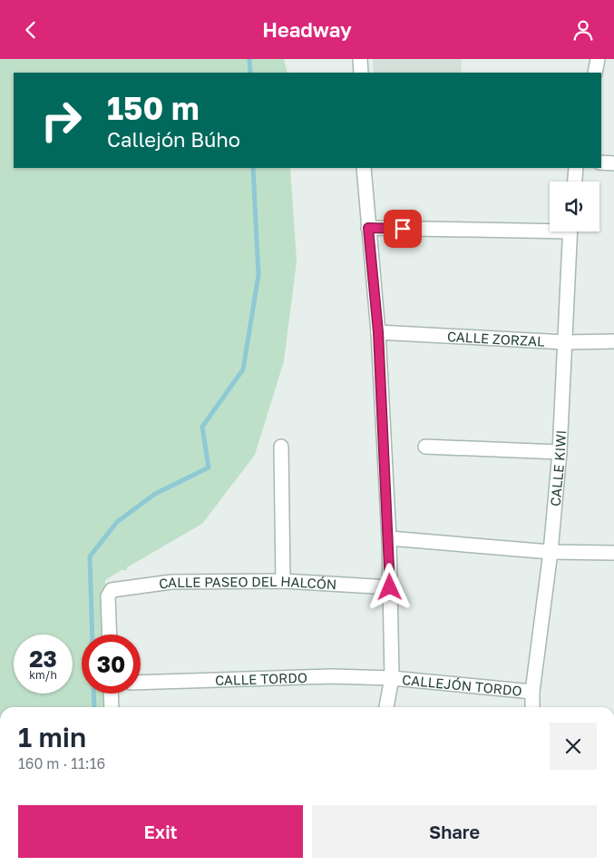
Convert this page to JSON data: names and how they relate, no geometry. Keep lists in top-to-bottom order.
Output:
{
  "streets": {
    "street": [
      "CALLE ZORZAL",
      "CALLE KIWI",
      "CALLE PASEO DEL HALCÓN",
      "CALLE TORDO",
      "CALLEJÓN TORDO"
    ]
  },
  "crossings": [
    ["CALLE ZORZAL", "CALLE KIWI"],
    ["CALLE KIWI", "CALLEJÓN TORDO"],
    ["CALLE TORDO", "CALLEJÓN TORDO"]
  ],
  "page": {
    "header": "Headway",
    "turn": ["150 m", "Callejón Búho"],
    "speed": "23 km/h",
    "limit": "30",
    "heading": ["1 min", "160 m · 11:16"],
    "buttons": ["Exit", "Share"]
  }
}
